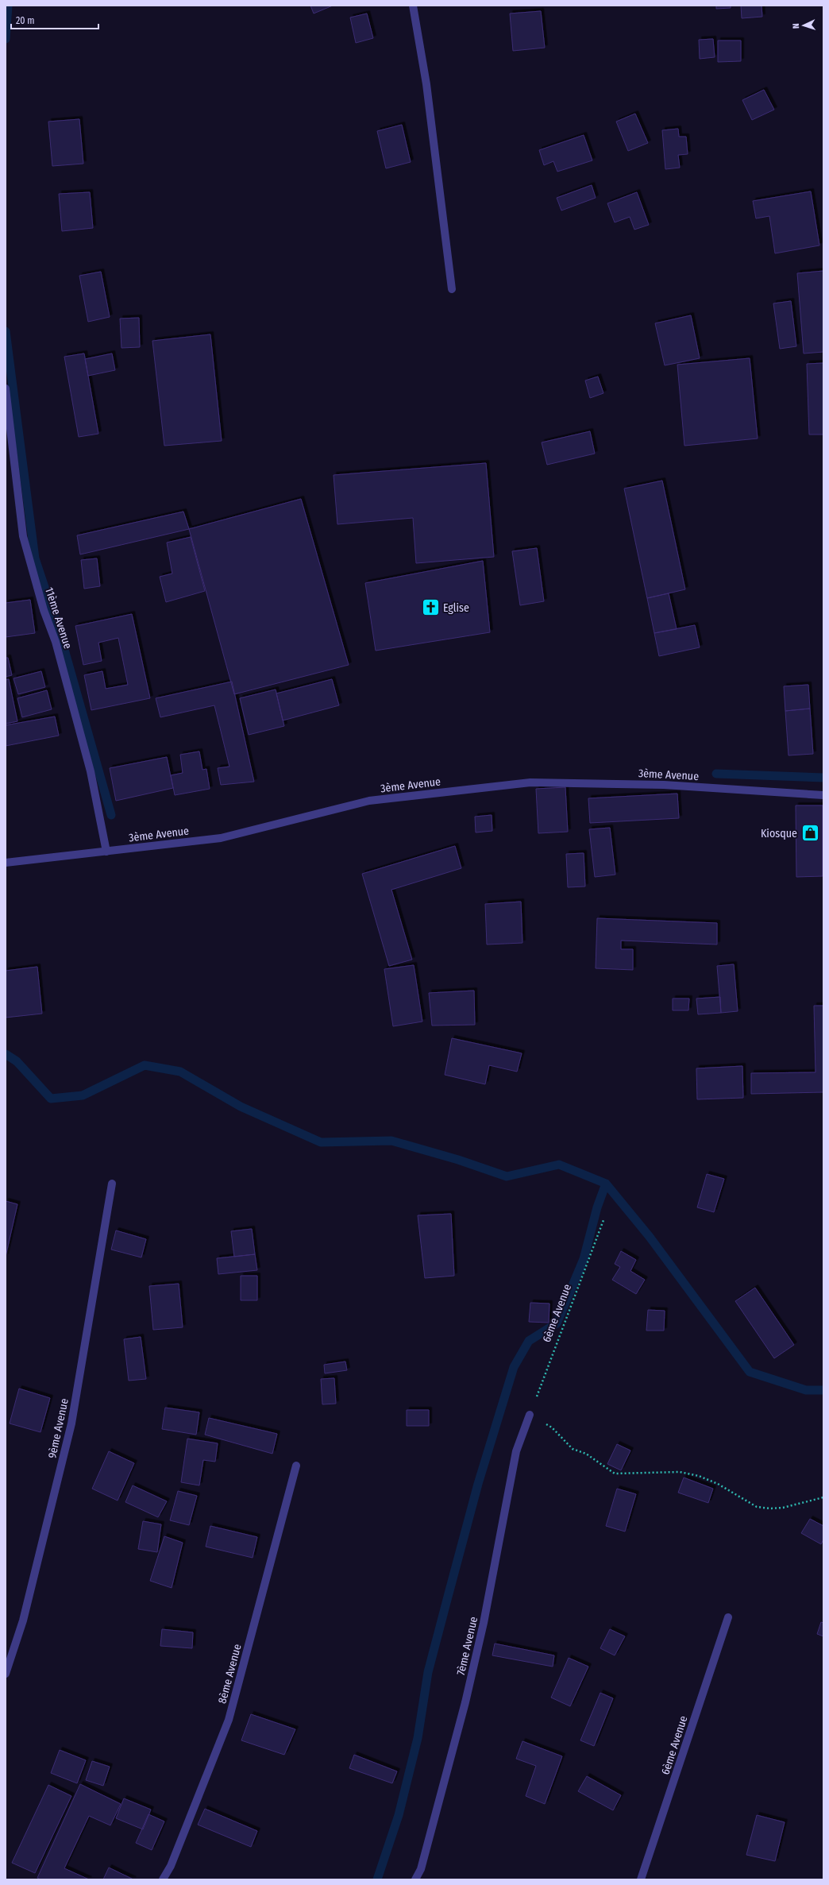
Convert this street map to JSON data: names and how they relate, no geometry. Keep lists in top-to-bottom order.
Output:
{
  "streets": {
    "street": [
      "11ème Avenue",
      "3ème Avenue",
      "6ème Avenue",
      "9ème Avenue",
      "7ème Avenue",
      "8ème Avenue"
    ]
  },
  "crossings": [
    ["11ème Avenue", "3ème Avenue"],
    ["6ème Avenue", "7ème Avenue"]
  ],
  "places": {
    "church": ["Eglise"],
    "shop": ["Kiosque"]
  },
  "scale_bar": "20 m",
  "north": "left"
}
